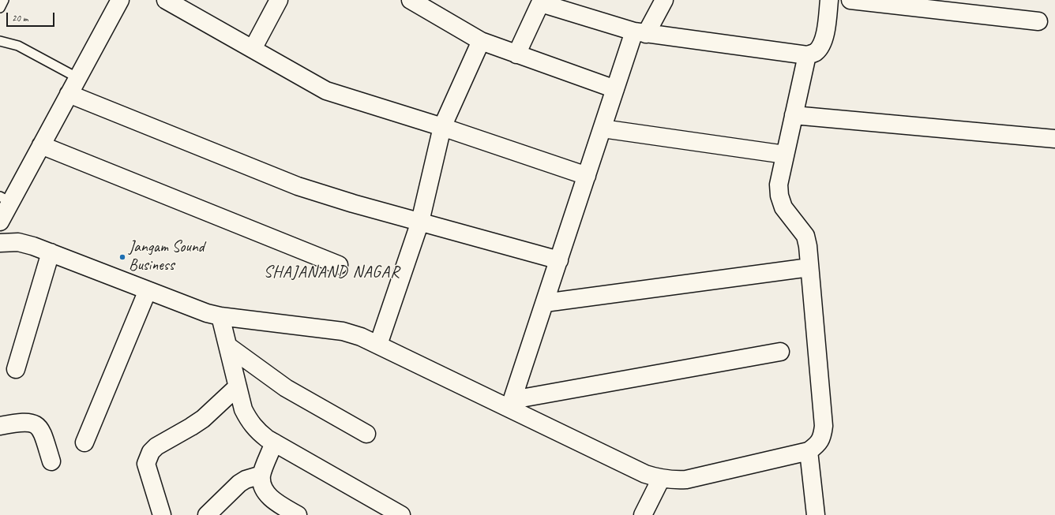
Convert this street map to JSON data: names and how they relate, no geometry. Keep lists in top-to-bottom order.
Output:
{
  "districts": ["SHAJANAND NAGAR"],
  "places": ["Jangam Sound Business"],
  "scale_bar": "20 m"
}
